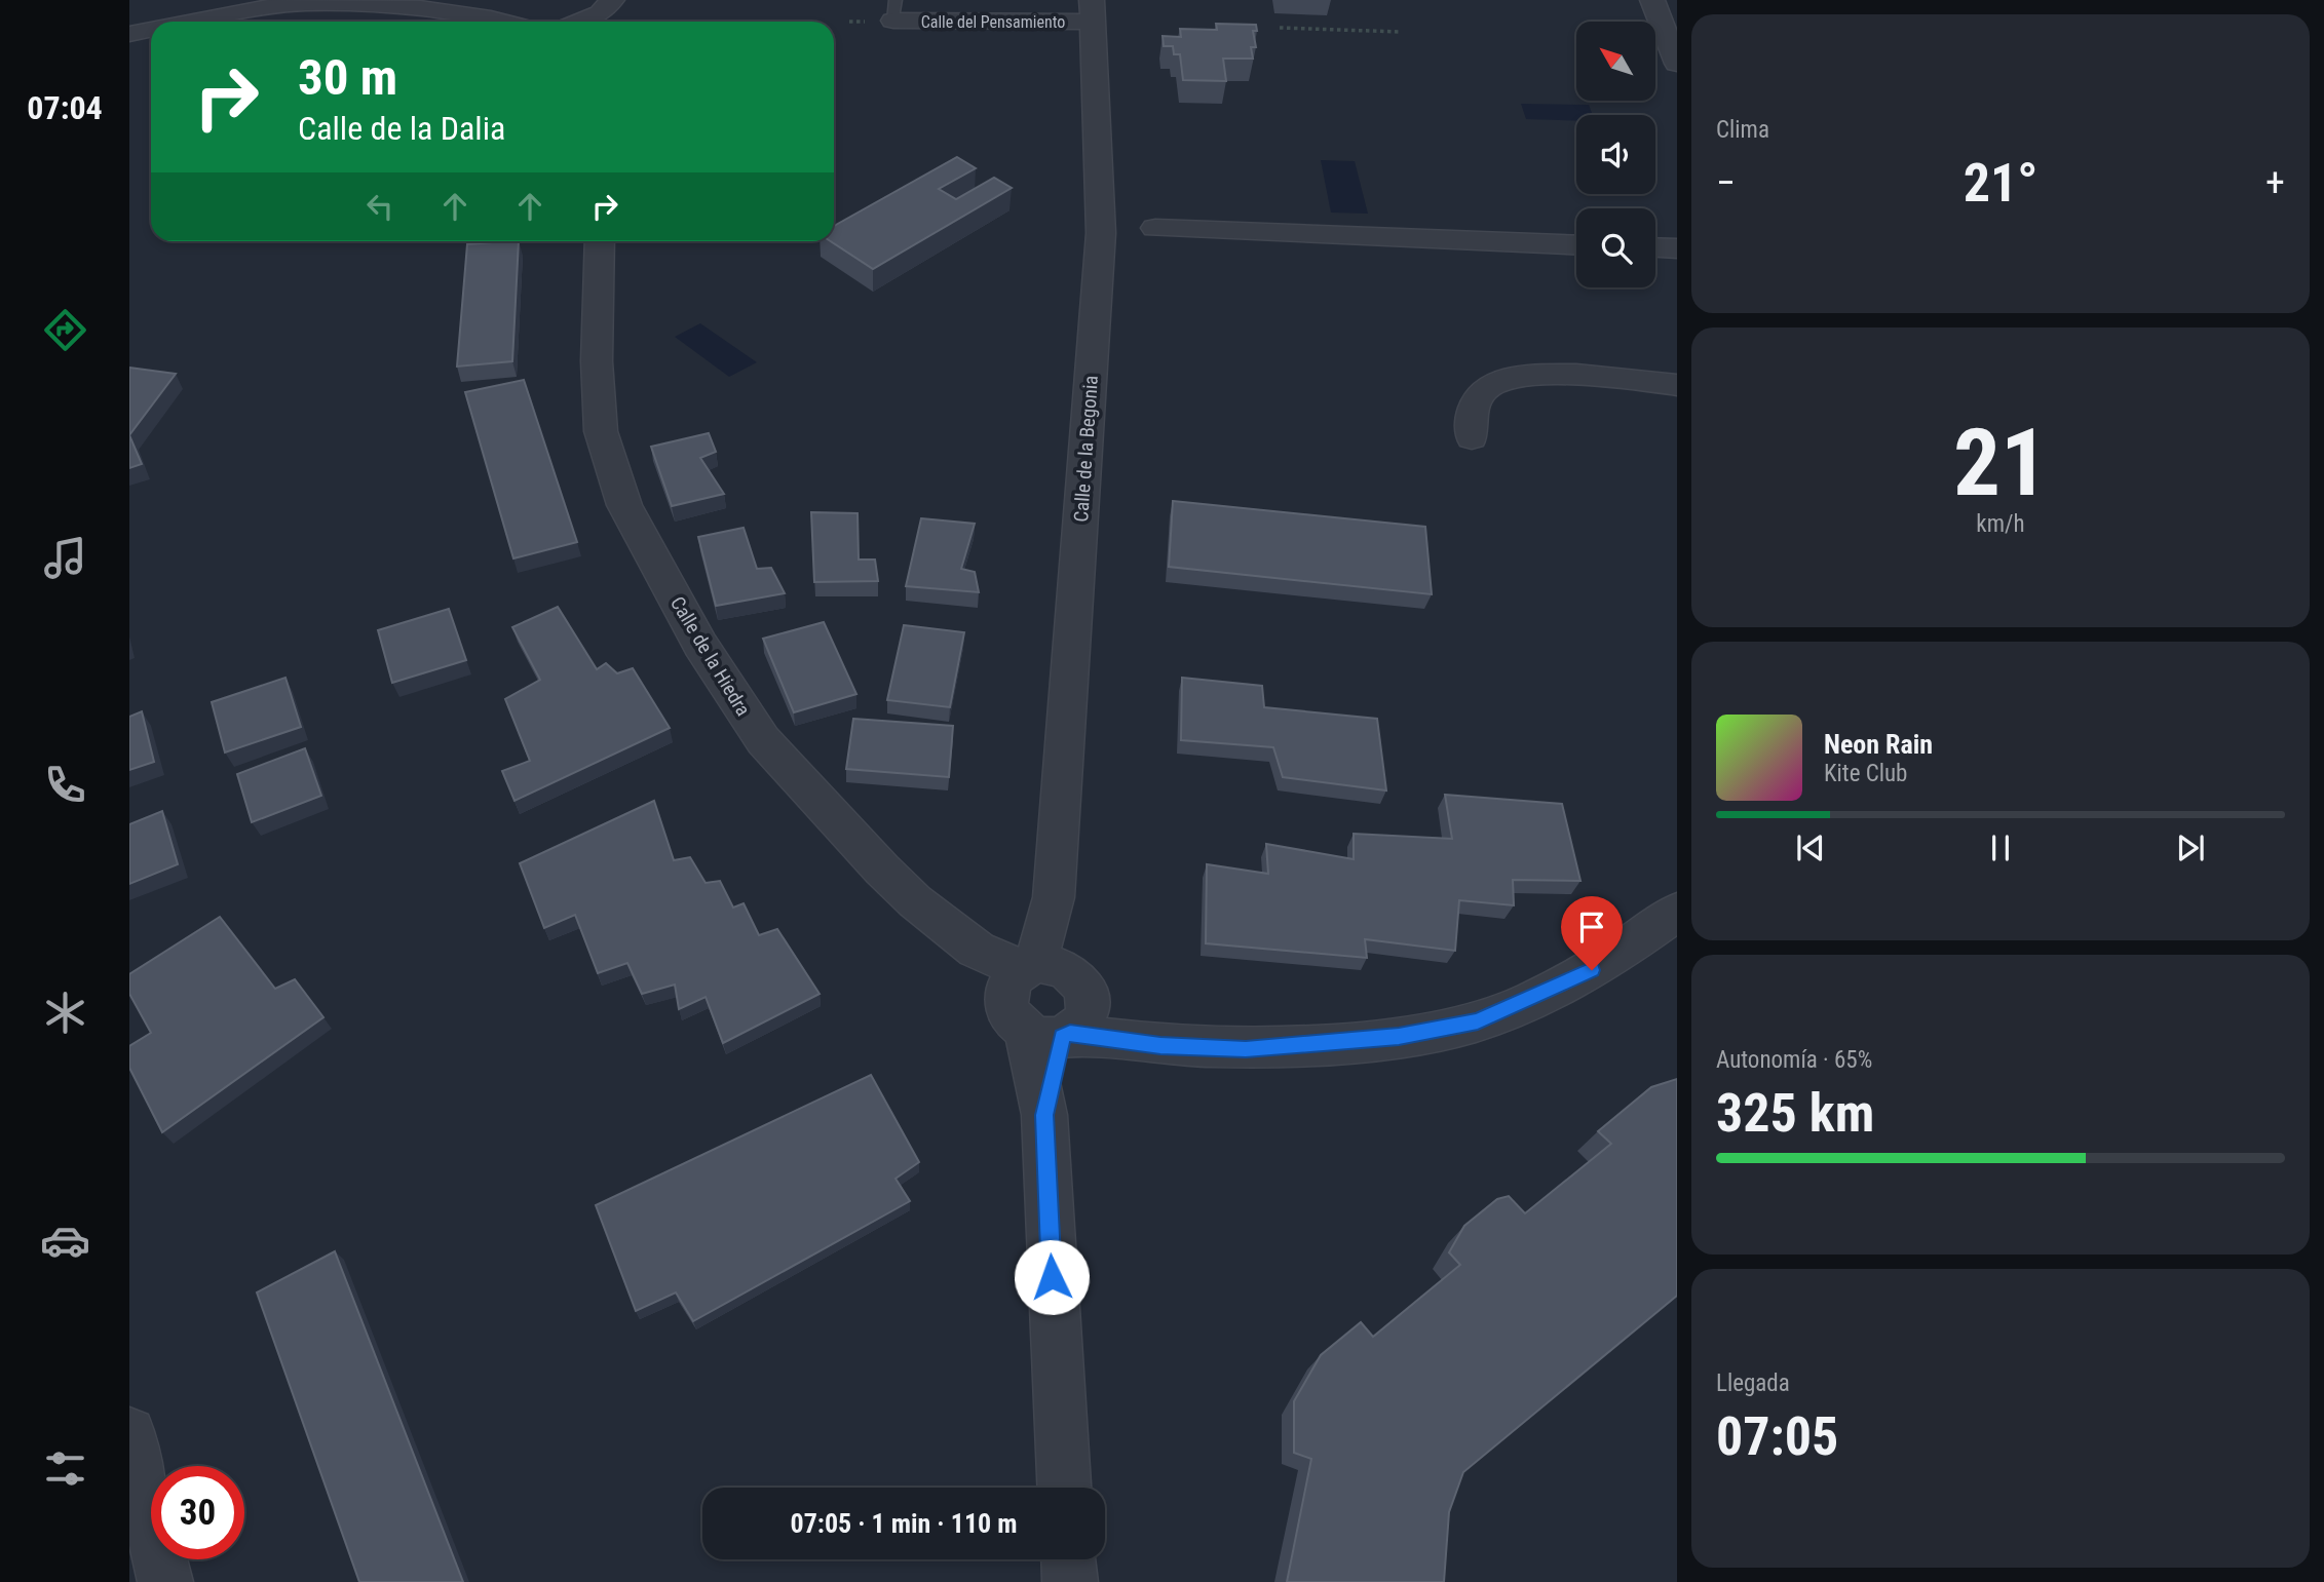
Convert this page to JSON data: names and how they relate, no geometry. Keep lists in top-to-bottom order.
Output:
{
  "streets": {
    "street": ["Calle del Pensamiento", "Calle de la Begonia", "Calle de la Hiedra"]
  },
  "crossings": [
    ["Calle del Pensamiento", "Calle de la Begonia"],
    ["Calle de la Begonia", "Calle de la Hiedra"]
  ],
  "north": "top left",
  "page": {
    "tabs": "07:04",
    "tile": [
      "Clima",
      ["21", "km/h"],
      ["Autonomía · 65%", "325 km"],
      ["Llegada", "07:05"]
    ],
    "turn": ["30 m", "Calle de la Dalia"],
    "heat": ["−", "21°", "+"],
    "song": ["Neon Rain", "Kite Club"],
    "limit": "30",
    "trip": "07:05 · 1 min · 110 m"
  }
}
